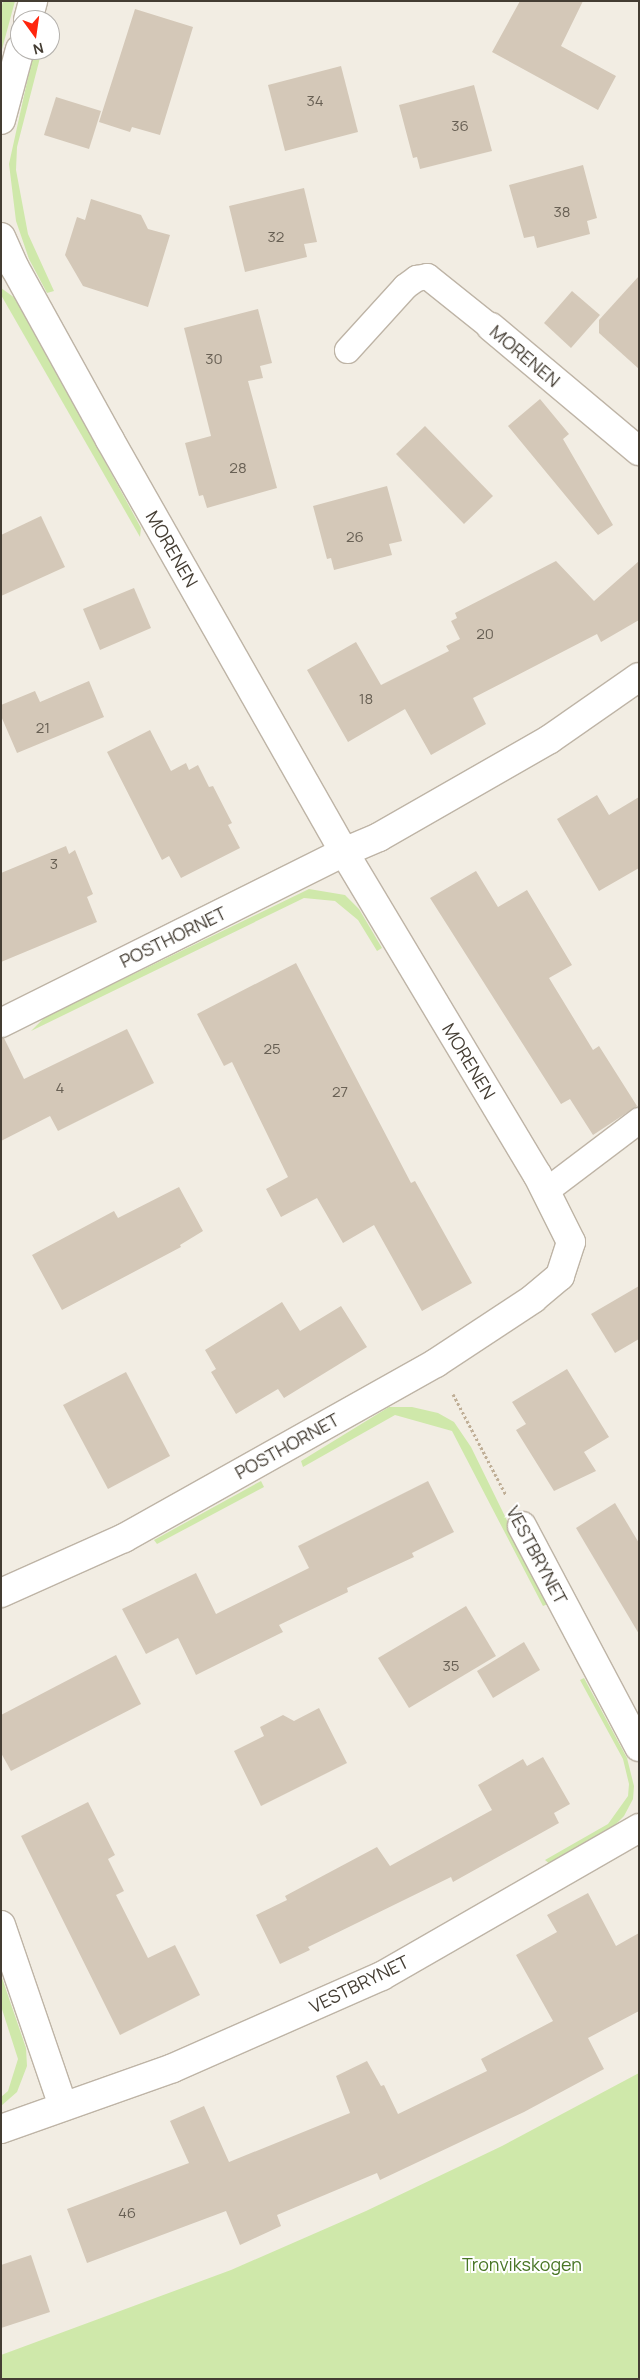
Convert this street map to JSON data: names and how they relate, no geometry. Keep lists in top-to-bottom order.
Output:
{
  "streets": {
    "street": ["MORENEN", "POSTHORNET", "VESTBRYNET"]
  },
  "crossings": [
    ["MORENEN", "POSTHORNET"],
    ["POSTHORNET", "VESTBRYNET"]
  ],
  "parks": ["Tronvikskogen"],
  "house_numbers": [
    "34",
    "36",
    "38",
    "32",
    "30",
    "28",
    "26",
    "20",
    "18",
    "21",
    "3",
    "25",
    "4",
    "27",
    "35",
    "46"
  ],
  "north": "bottom"
}
